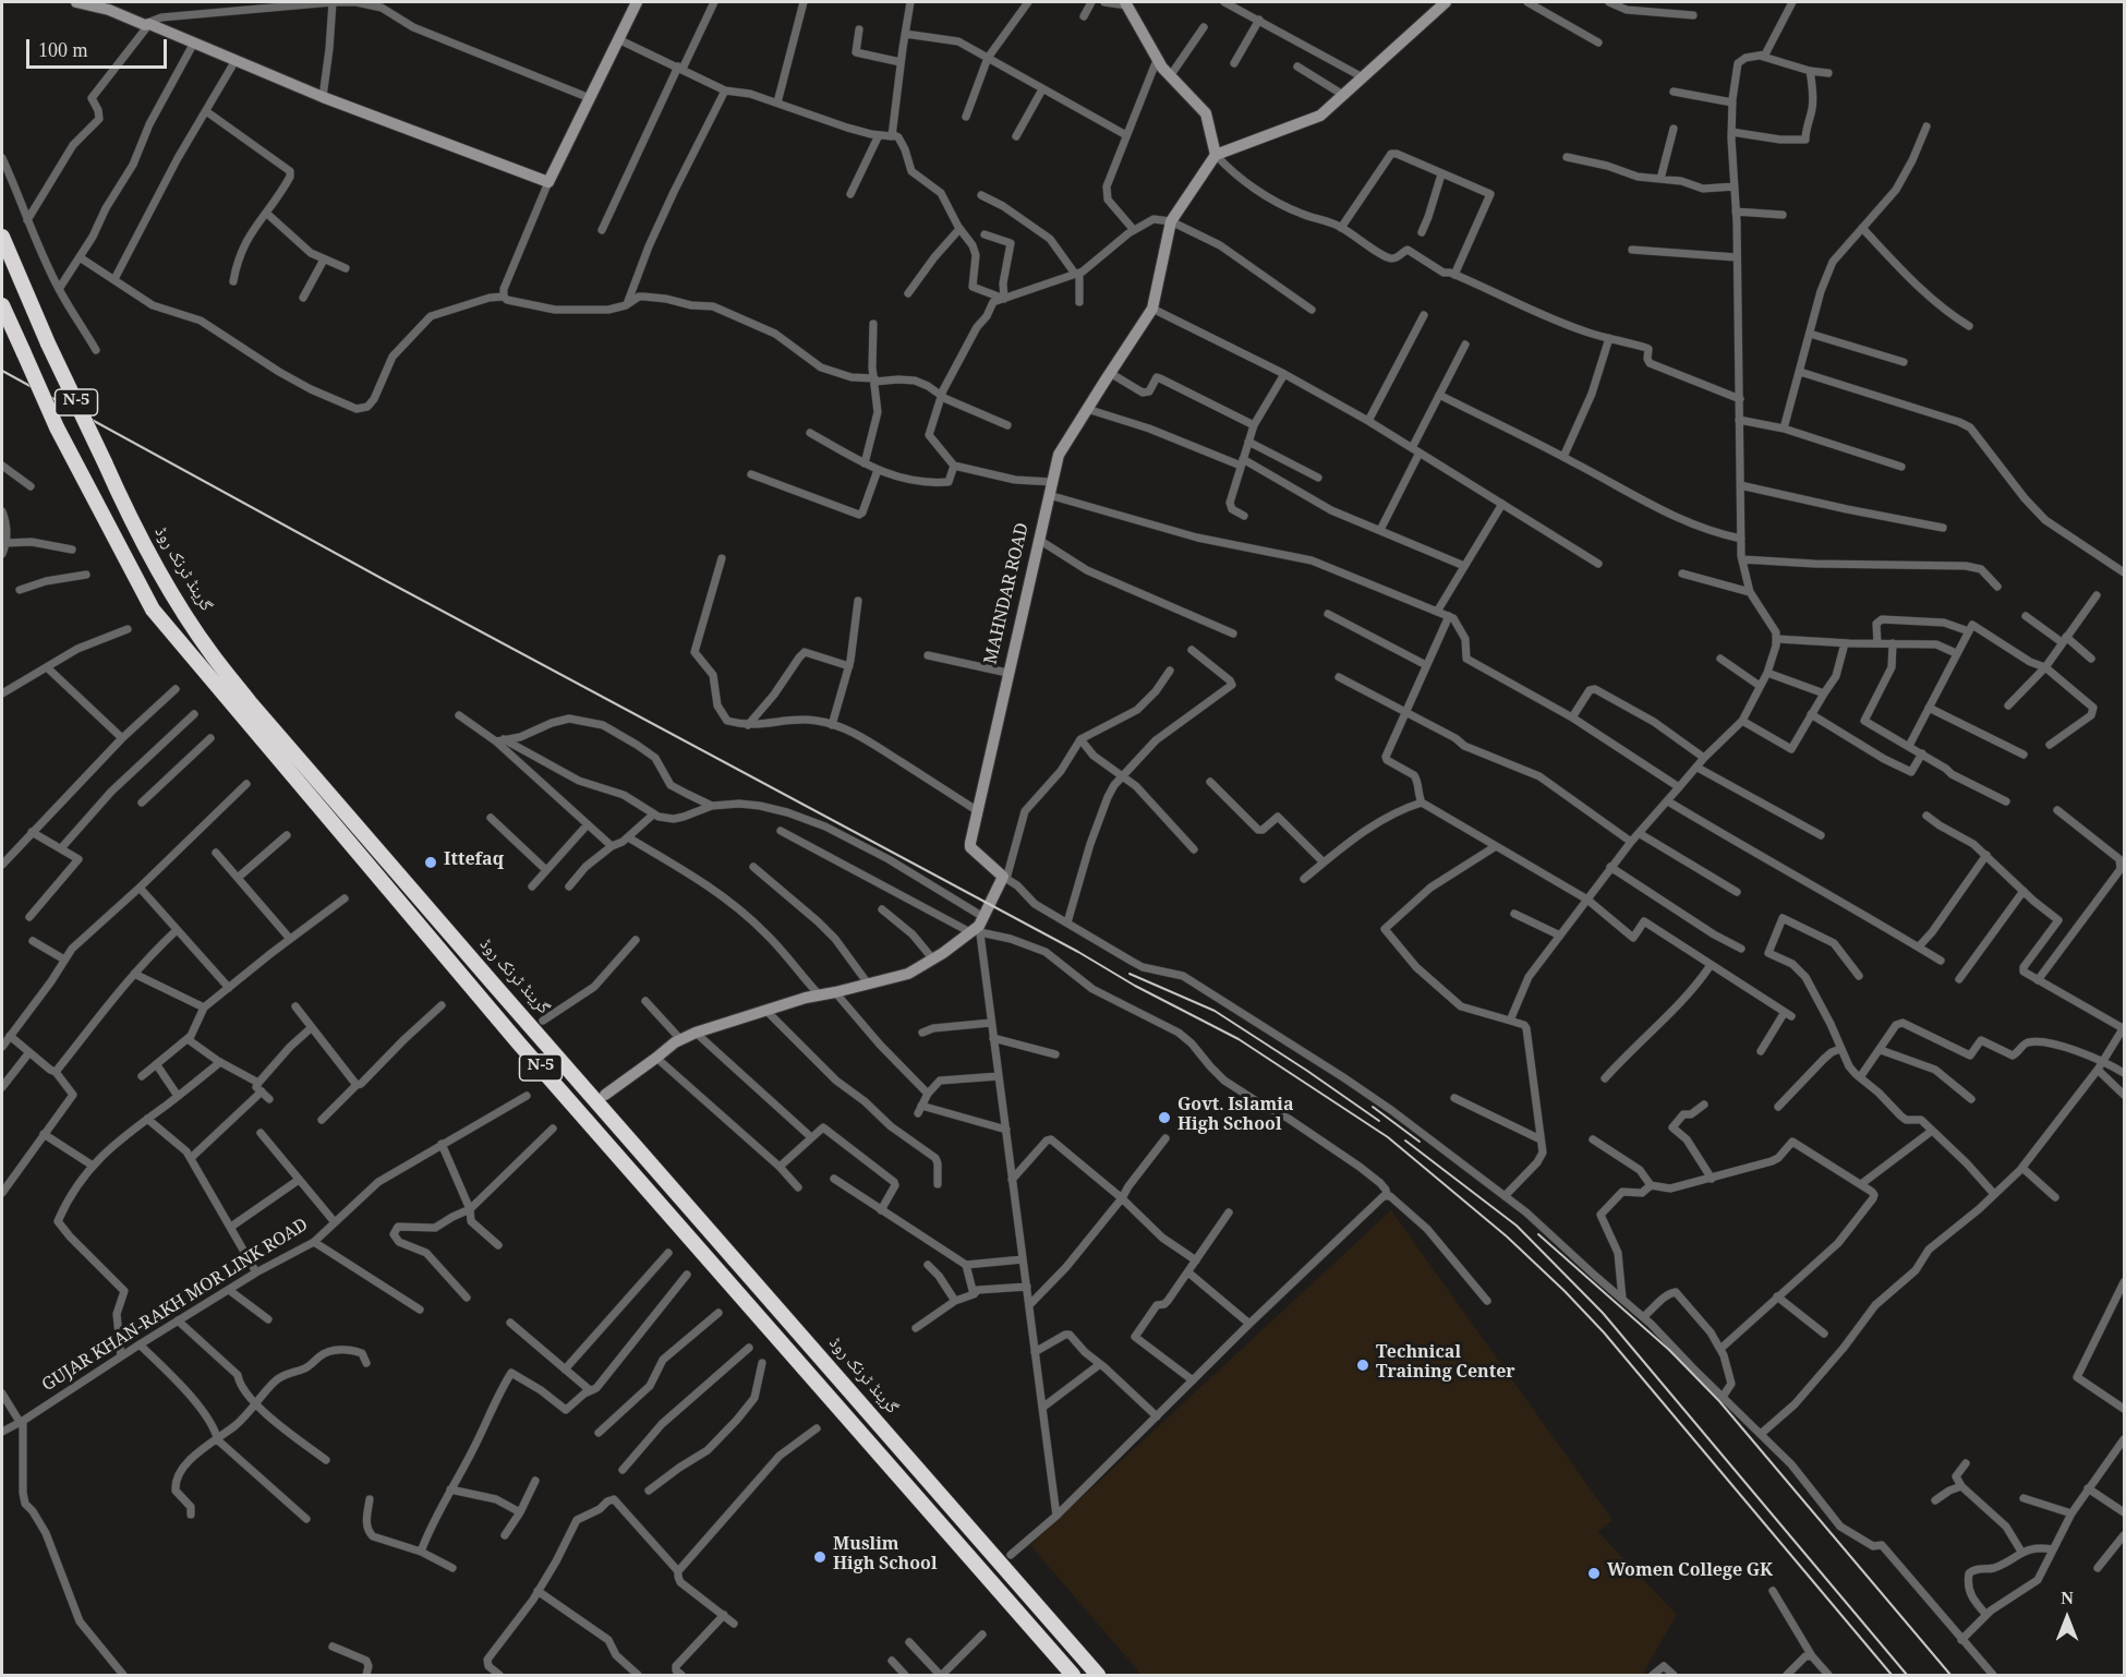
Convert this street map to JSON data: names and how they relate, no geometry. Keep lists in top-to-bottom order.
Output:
{
  "streets": {
    "highway": ["N-5", "گرینڈ ٹرنک روڈ"],
    "street": ["MAHNDAR ROAD", "GUJAR KHAN-RAKH MOR LINK ROAD"]
  },
  "places": [
    "Ittefaq",
    "Govt. Islamia High School",
    "Technical Training Center",
    "Muslim High School",
    "Women College GK"
  ],
  "scale_bar": "100 m",
  "north": "top"
}
